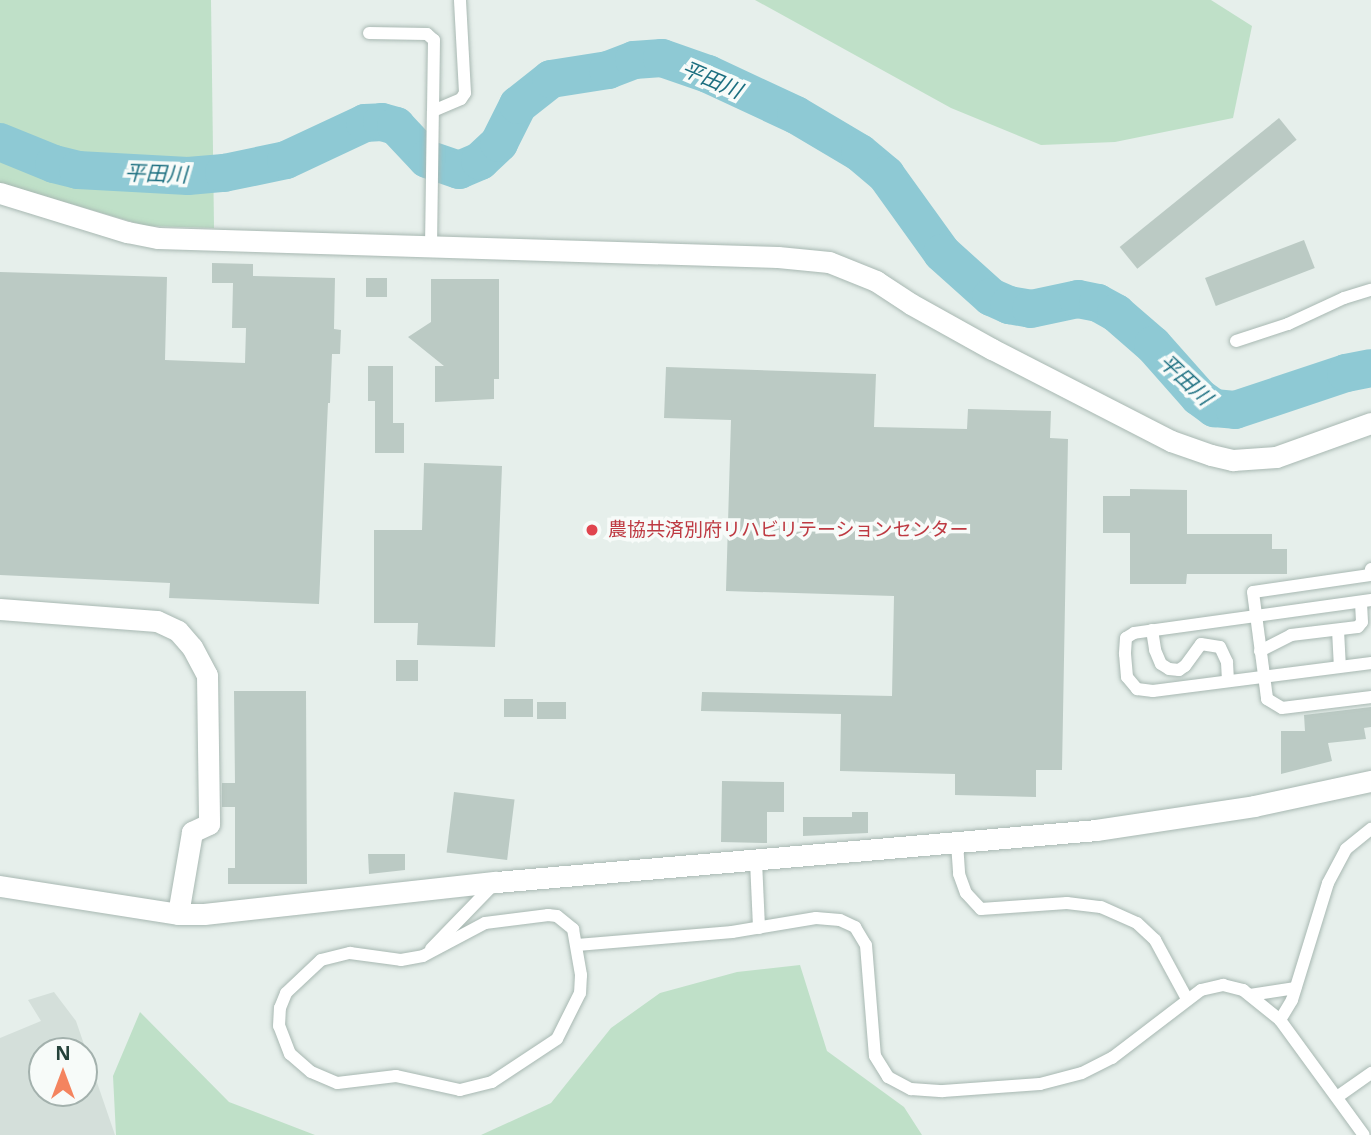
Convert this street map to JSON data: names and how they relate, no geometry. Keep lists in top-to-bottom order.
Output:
{
  "water": ["平田川"],
  "places": ["農協共済別府リハビリテーションセンター"],
  "north": "top"
}
